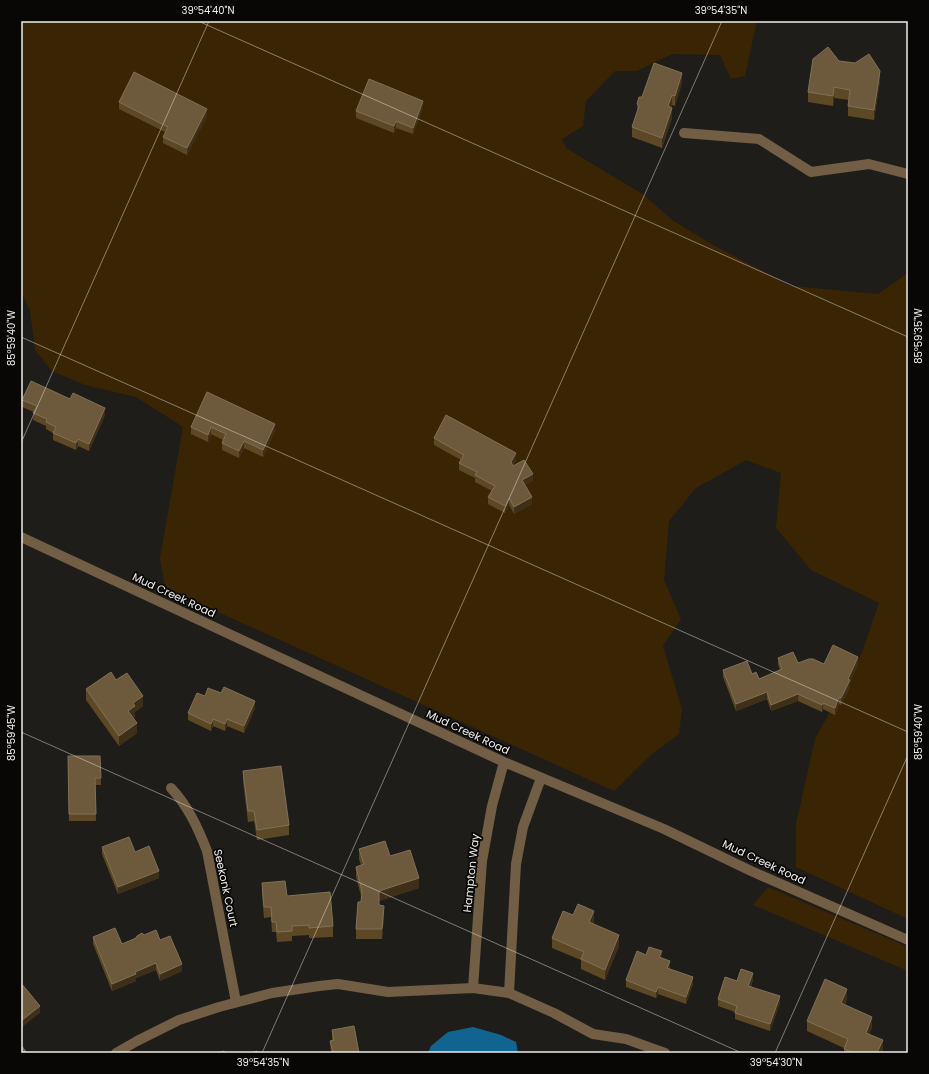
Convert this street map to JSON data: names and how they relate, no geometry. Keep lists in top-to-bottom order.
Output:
{
  "streets": {
    "street": ["Mud Creek Road", "Hampton Way", "Seekonk Court"]
  },
  "crossings": [
    ["Mud Creek Road", "Hampton Way"]
  ],
  "coordinates": [
    "39°54'40\"N",
    "39°54'35\"N",
    "85°59'35\"W",
    "85°59'40\"W",
    "85°59'45\"W",
    "39°54'30\"N"
  ]
}
